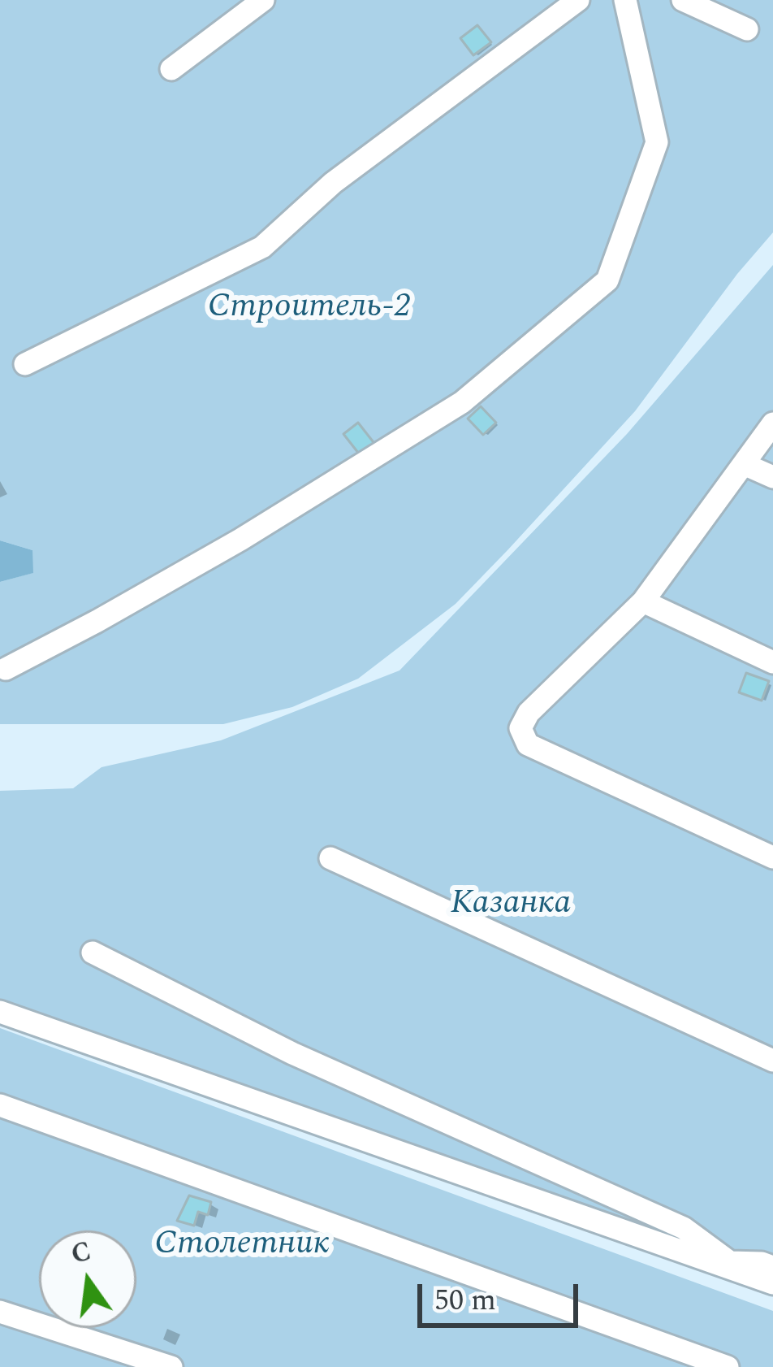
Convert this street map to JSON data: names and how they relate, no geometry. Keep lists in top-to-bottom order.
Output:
{
  "parks": ["Строитель-2", "Казанка", "Столетник"],
  "scale_bar": "50 m",
  "north": "top"
}
